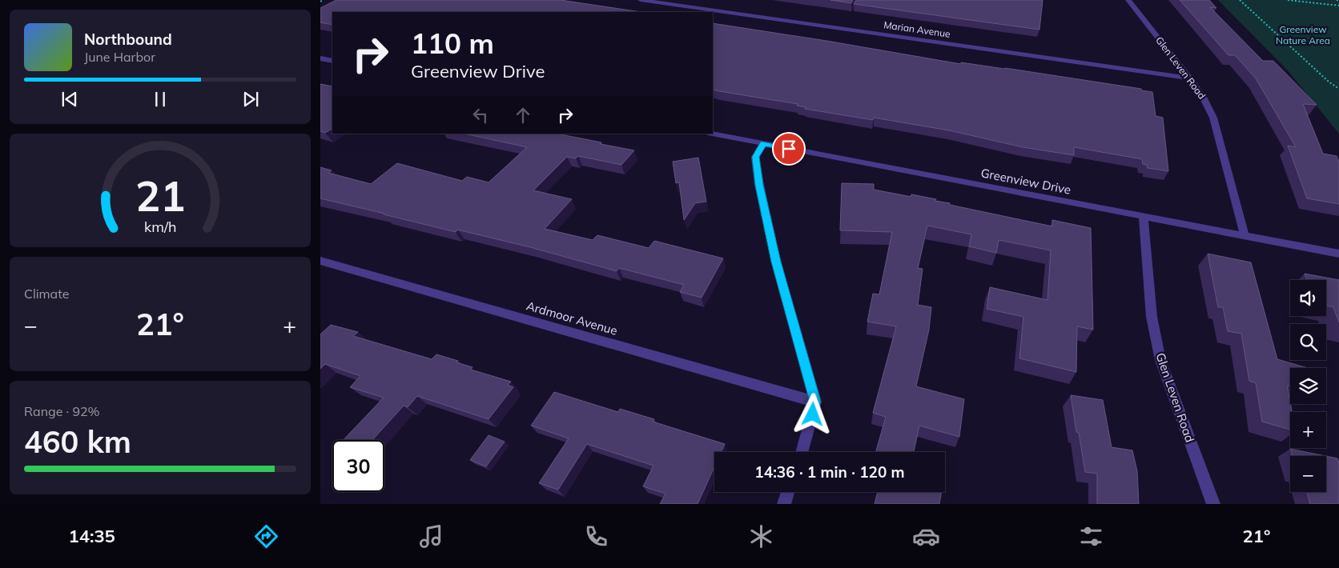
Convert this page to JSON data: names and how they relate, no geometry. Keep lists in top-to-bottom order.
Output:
{
  "streets": {
    "street": [
      "Marian Avenue",
      "Glen Leven Road",
      "Greenview Drive",
      "Ardmoor Avenue"
    ]
  },
  "crossings": [
    ["Marian Avenue", "Glen Leven Road"],
    ["Glen Leven Road", "Greenview Drive"]
  ],
  "parks": ["Greenview Nature Area"],
  "page": {
    "turn": ["110 m", "Greenview Drive"],
    "song": ["Northbound", "June Harbor"],
    "tile": [
      "Climate",
      ["Range · 92%", "460 km"]
    ],
    "map_buttons": ["+", "−"],
    "heat": ["−", "21°", "+"],
    "limit": "30",
    "trip": "14:36 · 1 min · 120 m",
    "tabs": ["14:35", "21°"],
    "gauge": ["21", "km/h"]
  }
}
